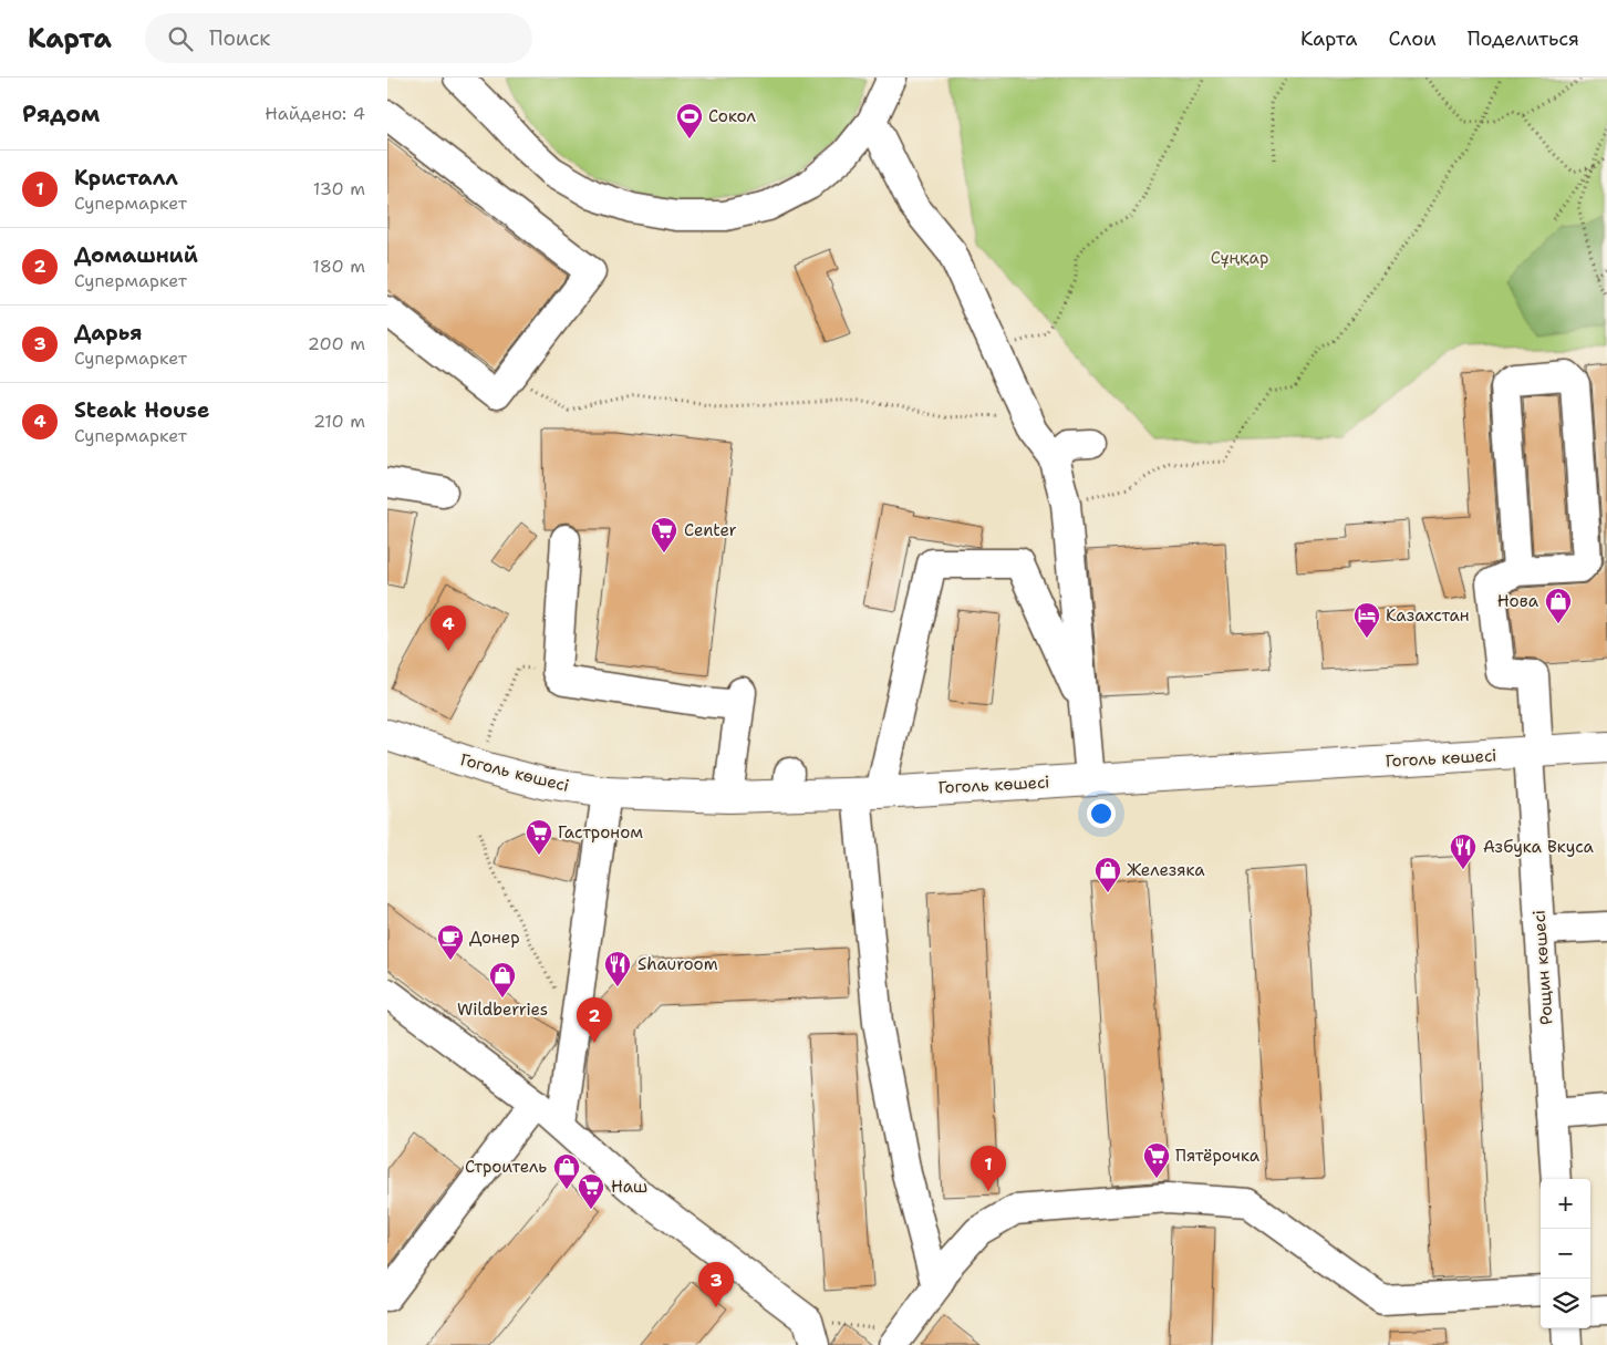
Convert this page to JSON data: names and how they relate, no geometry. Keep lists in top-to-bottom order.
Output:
{
  "streets": {
    "main road": ["Гоголь көшесі"],
    "street": ["Рощин көшесі"]
  },
  "crossings": [
    ["Гоголь көшесі", "Рощин көшесі"]
  ],
  "parks": ["Сұңқар"],
  "places": {
    "sports": ["Сокол"],
    "supermarket": [
      "Center",
      "Гастроном",
      "Пятёрочка",
      "Наш"
    ],
    "shop": [
      "Нова",
      "Железяка",
      "Wildberries",
      "Строитель"
    ],
    "hotel": ["Казахстан"],
    "restaurant": ["Азбука Вкуса", "Shauroom"],
    "cafe": ["Донер"]
  },
  "page": {
    "header": "Карта",
    "search": "Поиск",
    "nav": ["Карта", "Слои", "Поделиться"],
    "heading": ["Рядом", "Найдено: 4"],
    "list": [
      {
        "mark": "1",
        "name": "Кристалл",
        "note": "Супермаркет",
        "value": "130 m"
      },
      {
        "mark": "2",
        "name": "Домашний",
        "note": "Супермаркет",
        "value": "180 m"
      },
      {
        "mark": "3",
        "name": "Дарья",
        "note": "Супермаркет",
        "value": "200 m"
      },
      {
        "mark": "4",
        "name": "Steak House",
        "note": "Супермаркет",
        "value": "210 m"
      }
    ],
    "pins": [
      "4",
      "2",
      "1",
      "3"
    ],
    "map_buttons": ["+", "−"]
  }
}
